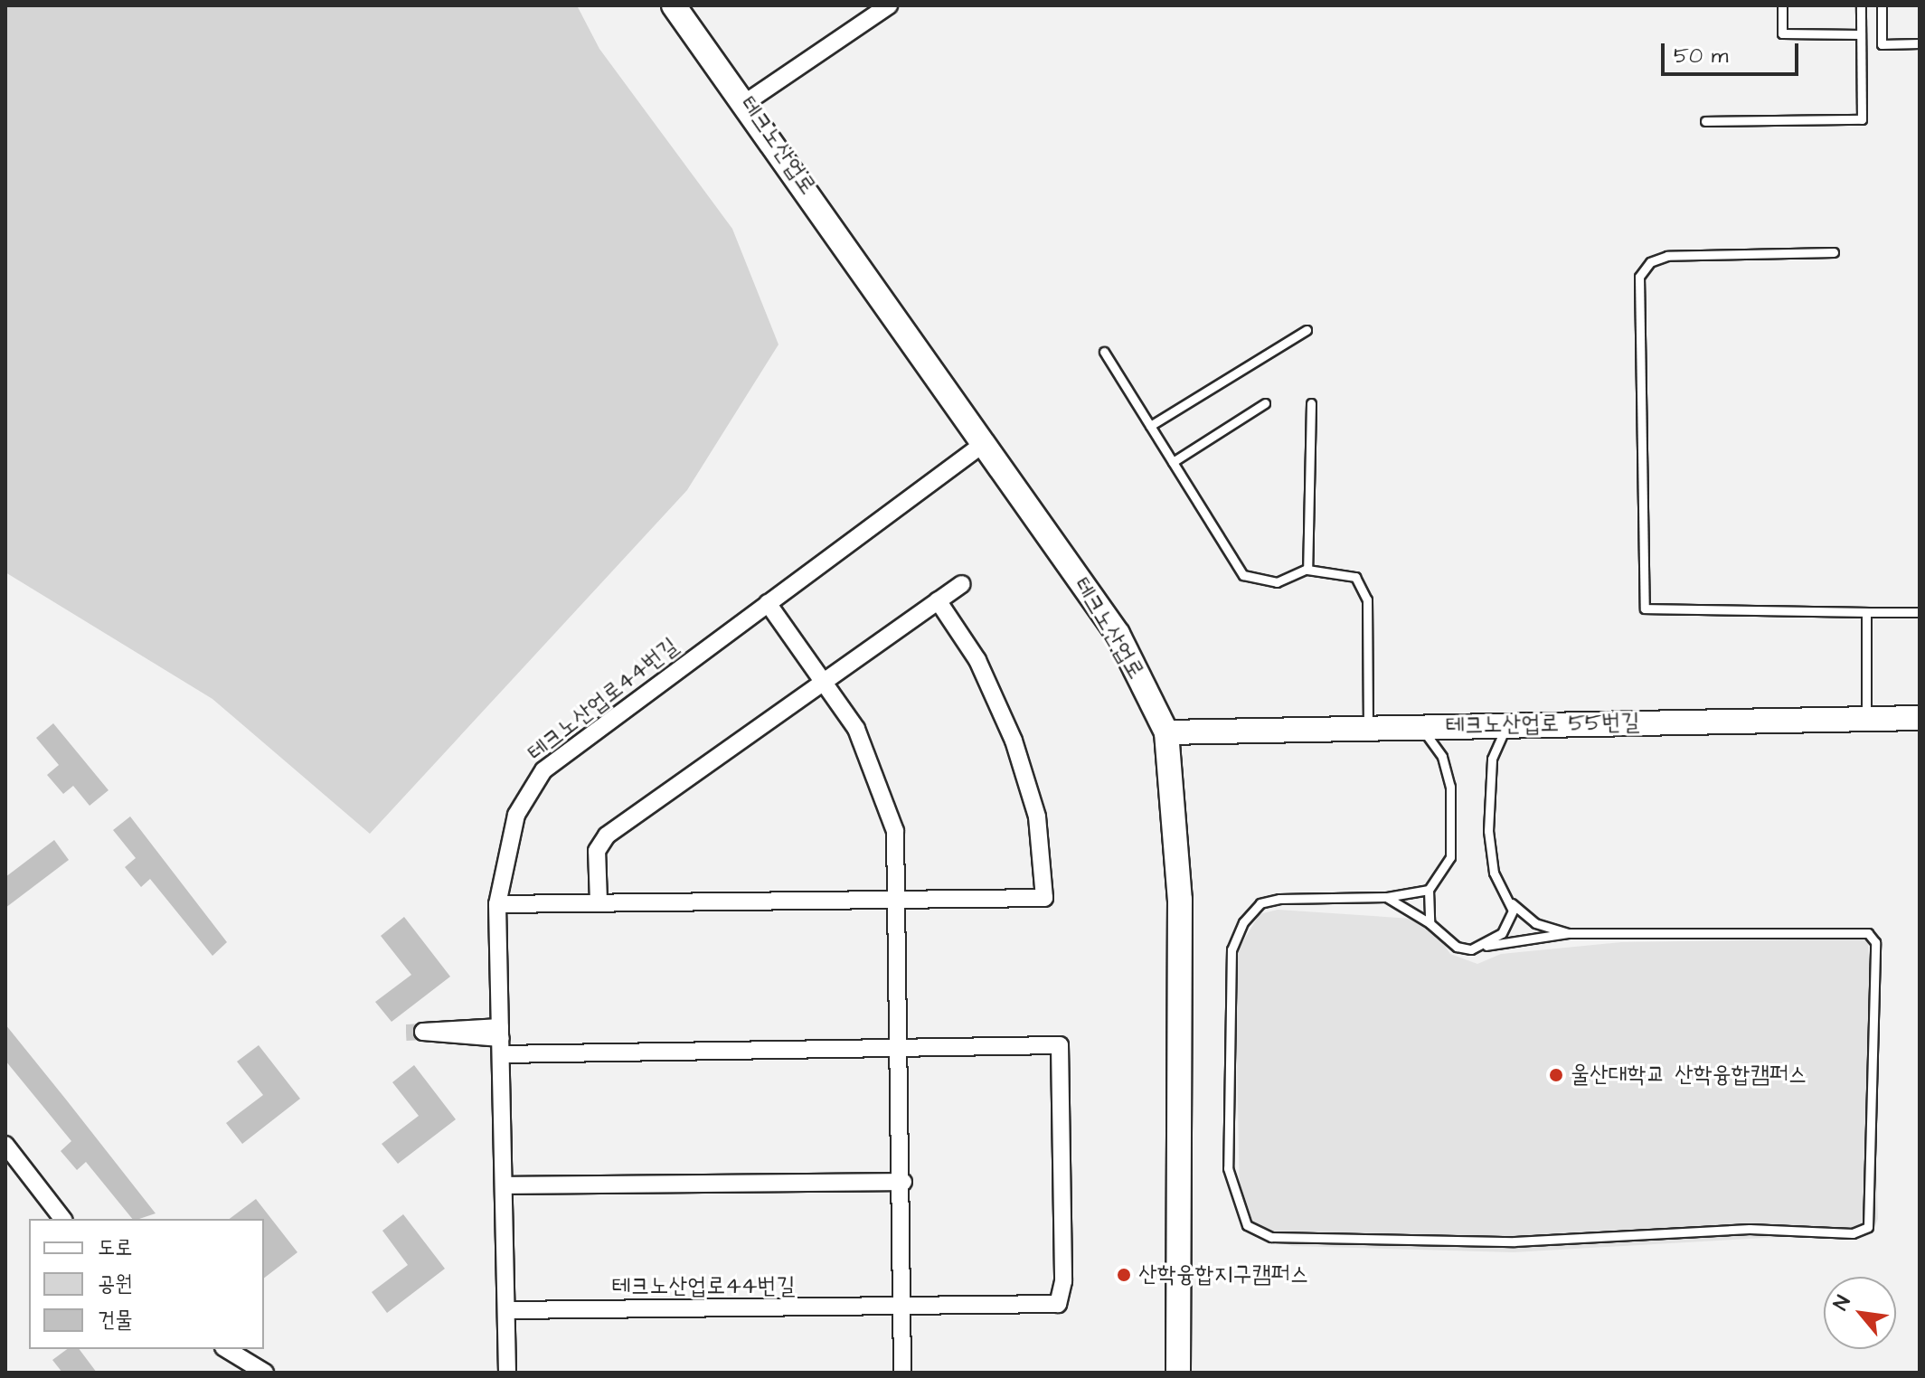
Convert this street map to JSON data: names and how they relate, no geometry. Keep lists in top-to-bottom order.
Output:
{
  "streets": {
    "main road": ["테크노산업로", "테크노산업로 55번길"],
    "street": ["테크노산업로44번길"]
  },
  "crossings": [
    ["테크노산업로", "테크노산업로44번길"],
    ["테크노산업로", "테크노산업로 55번길"]
  ],
  "places": ["울산대학교 산학융합캠퍼스", "산학융합지구캠퍼스"],
  "legend": ["도로", "공원", "건물"],
  "scale_bar": "50 m",
  "north": "top left"
}
